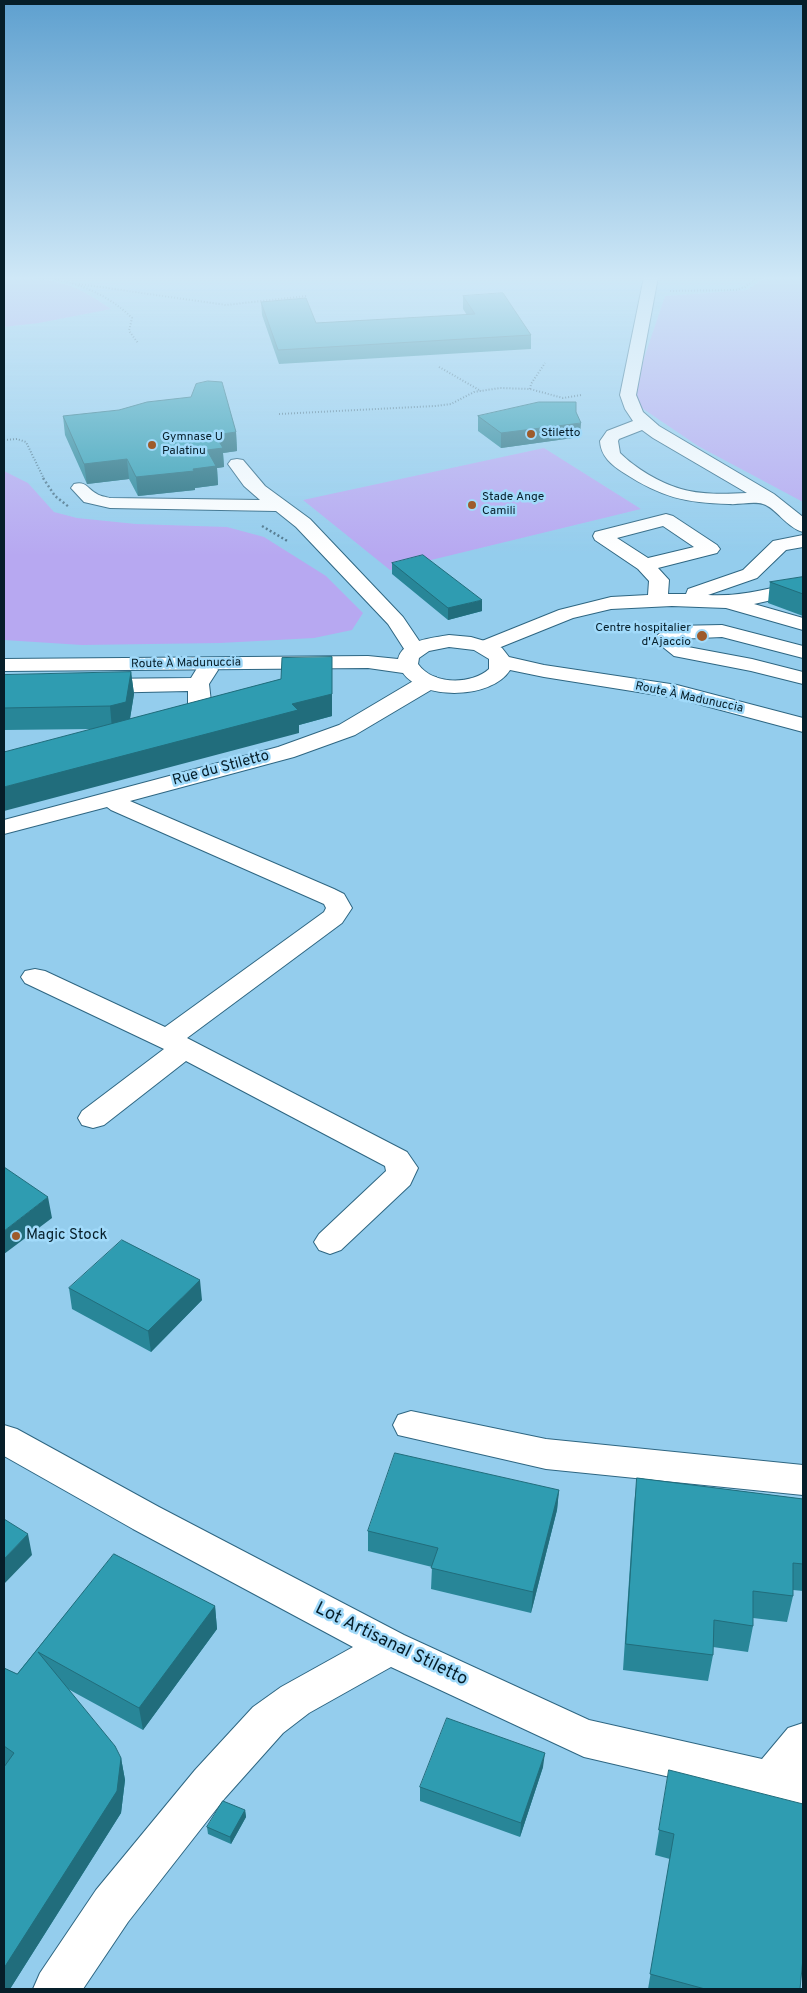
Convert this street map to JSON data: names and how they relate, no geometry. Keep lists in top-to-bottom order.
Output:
{
  "streets": {
    "street": ["Route À Madunuccia", "Rue du Stiletto", "Lot Artisanal Stiletto"]
  },
  "crossings": [
    ["Route À Madunuccia", "Rue du Stiletto"]
  ],
  "places": [
    "Stiletto",
    "Gymnase U Palatinu",
    "Stade Ange Camili",
    "Centre hospitalier d'Ajaccio",
    "Magic Stock"
  ]
}
